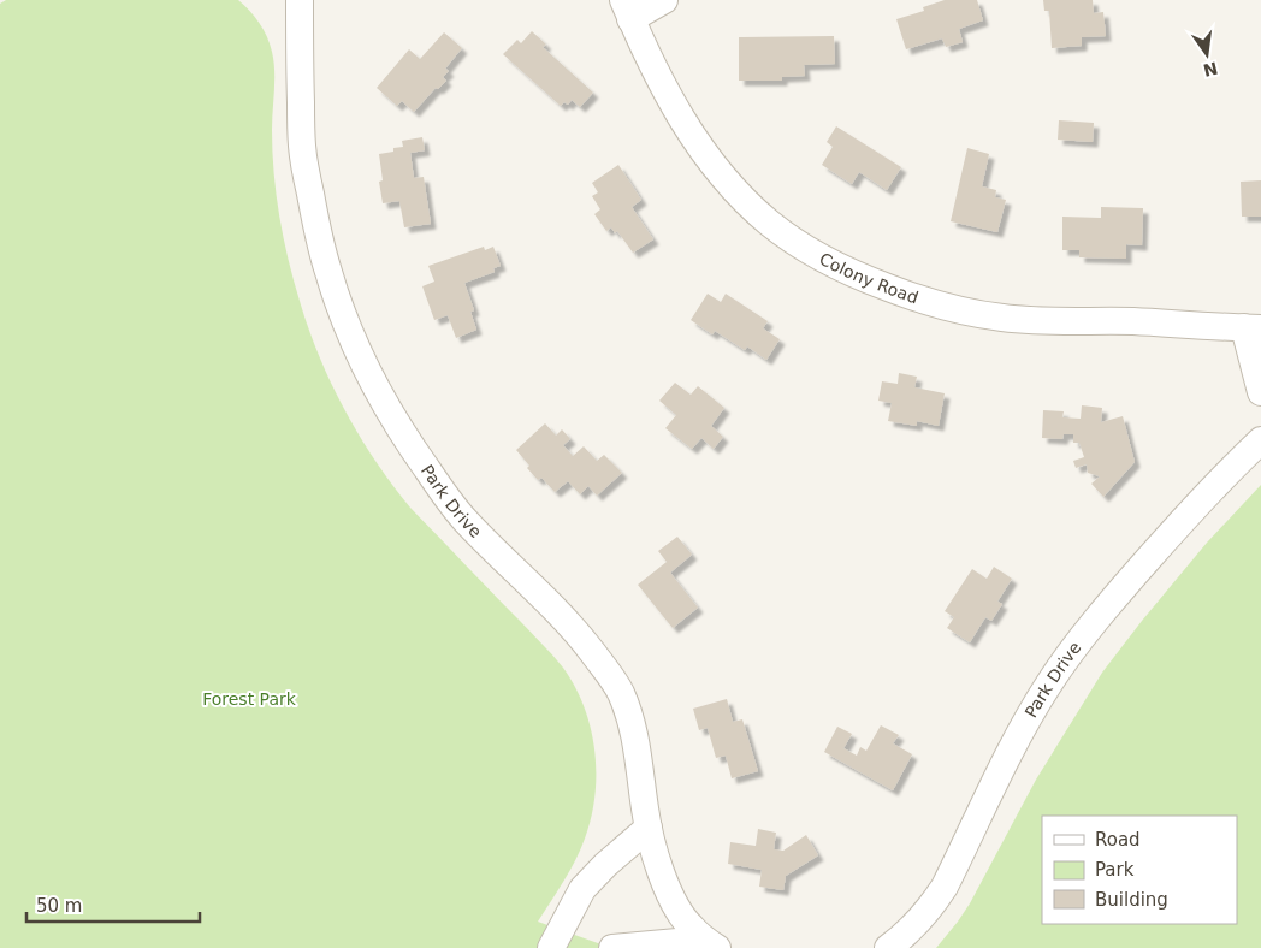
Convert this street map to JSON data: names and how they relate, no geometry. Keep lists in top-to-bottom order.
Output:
{
  "streets": {
    "street": ["Colony Road", "Park Drive"]
  },
  "parks": ["Forest Park"],
  "legend": ["Road", "Park", "Building"],
  "scale_bar": "50 m",
  "north": "bottom"
}
